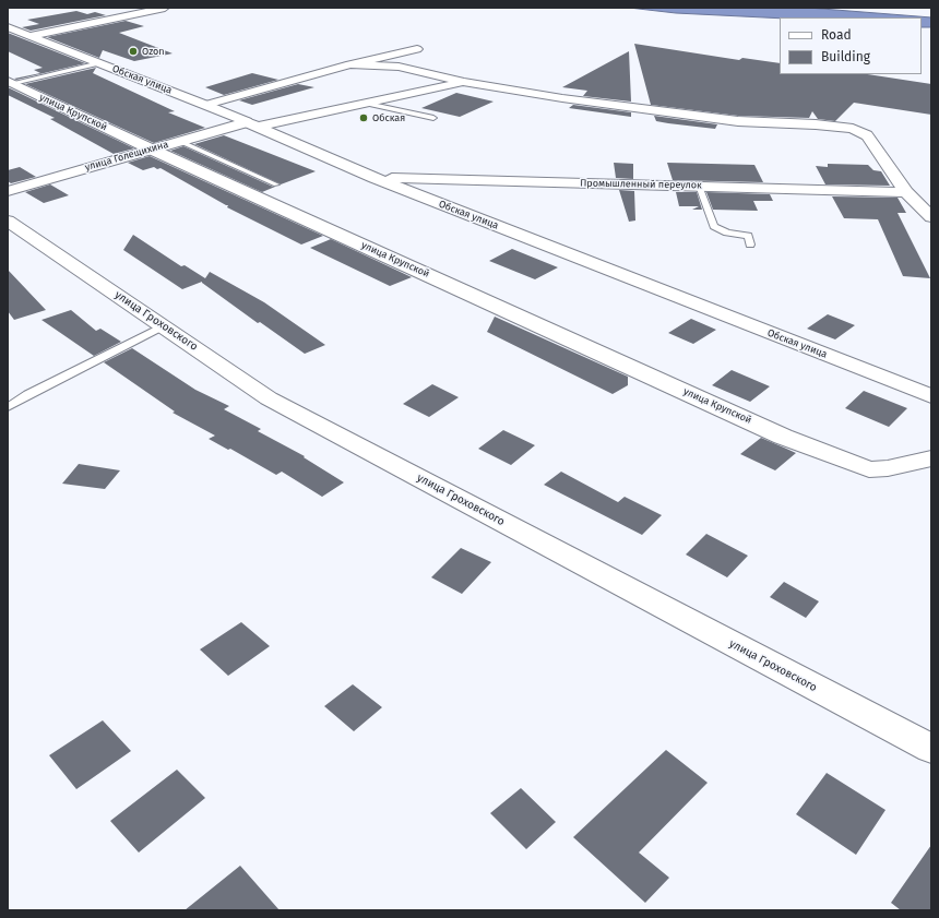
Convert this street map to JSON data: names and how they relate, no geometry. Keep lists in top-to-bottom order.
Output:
{
  "streets": {
    "street": [
      "Обская улица",
      "улица Крупской",
      "улица Голещихина",
      "Промышленный переулок",
      "улица Гроховского"
    ]
  },
  "crossings": [
    ["Обская улица", "улица Голещихина"],
    ["Обская улица", "Промышленный переулок"],
    ["улица Крупской", "улица Голещихина"]
  ],
  "places": ["Ozon", "Обская"],
  "legend": ["Road", "Building"]
}
